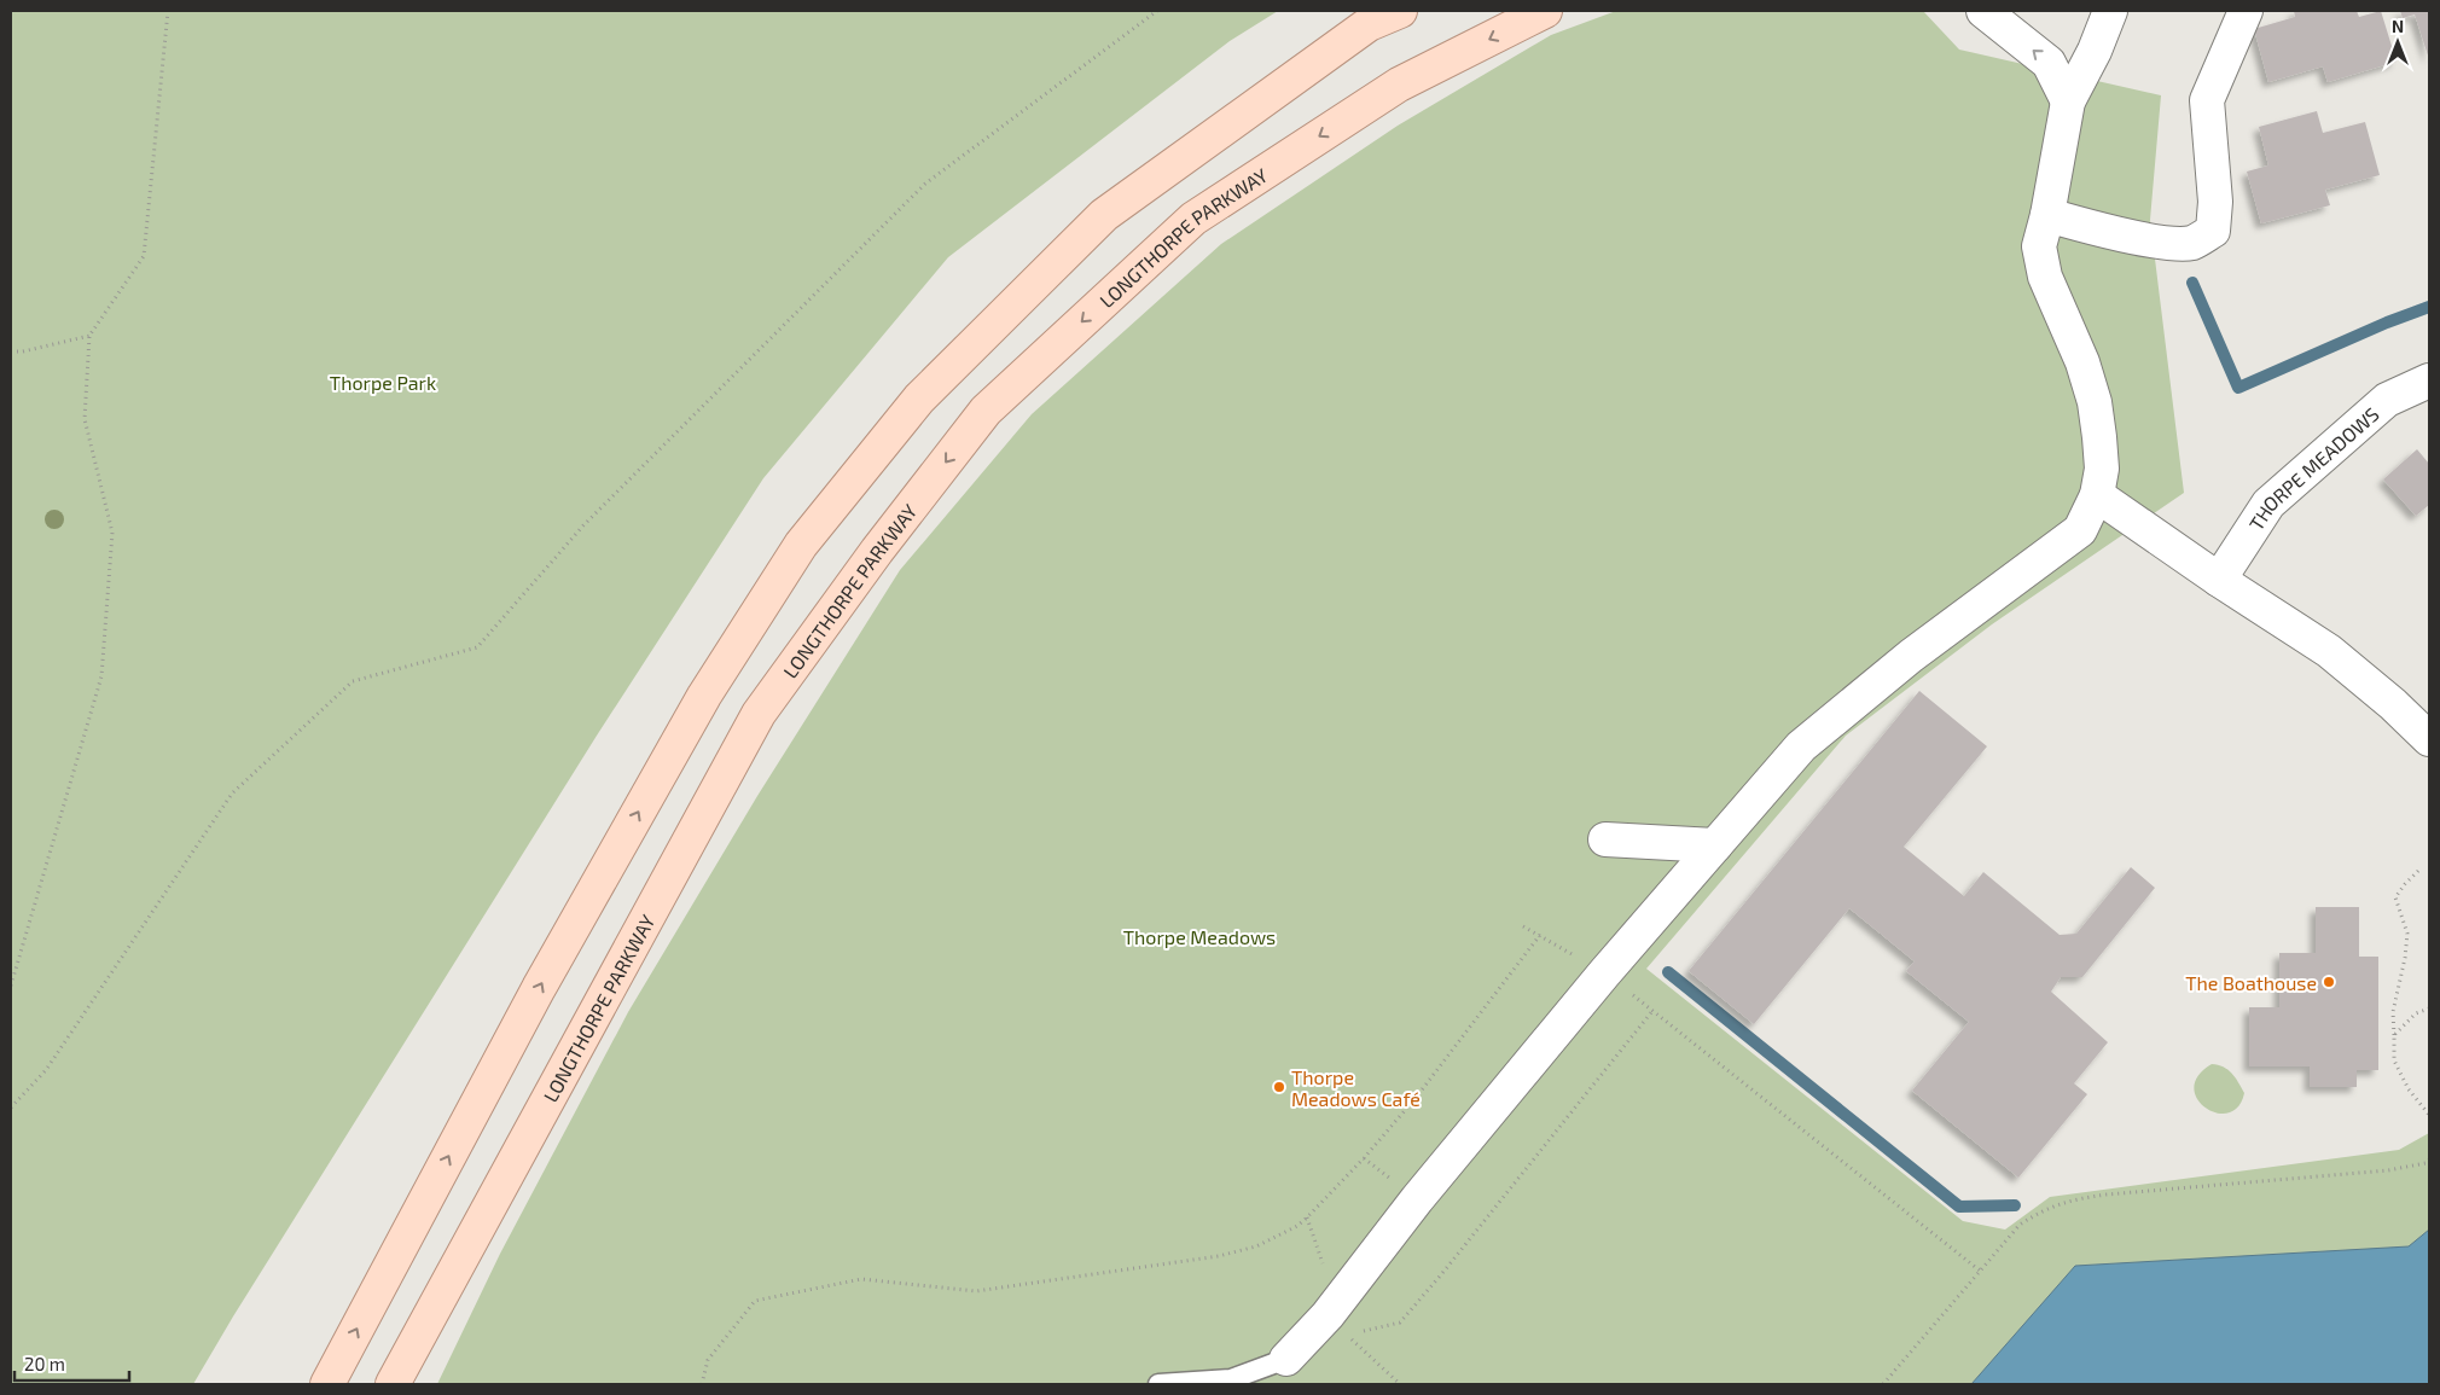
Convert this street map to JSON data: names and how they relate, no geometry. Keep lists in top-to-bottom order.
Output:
{
  "streets": {
    "main road": ["LONGTHORPE PARKWAY"],
    "street": ["THORPE MEADOWS"]
  },
  "parks": ["Thorpe Park", "Thorpe Meadows"],
  "places": ["The Boathouse", "Thorpe Meadows Café"],
  "scale_bar": "20 m",
  "north": "top"
}
